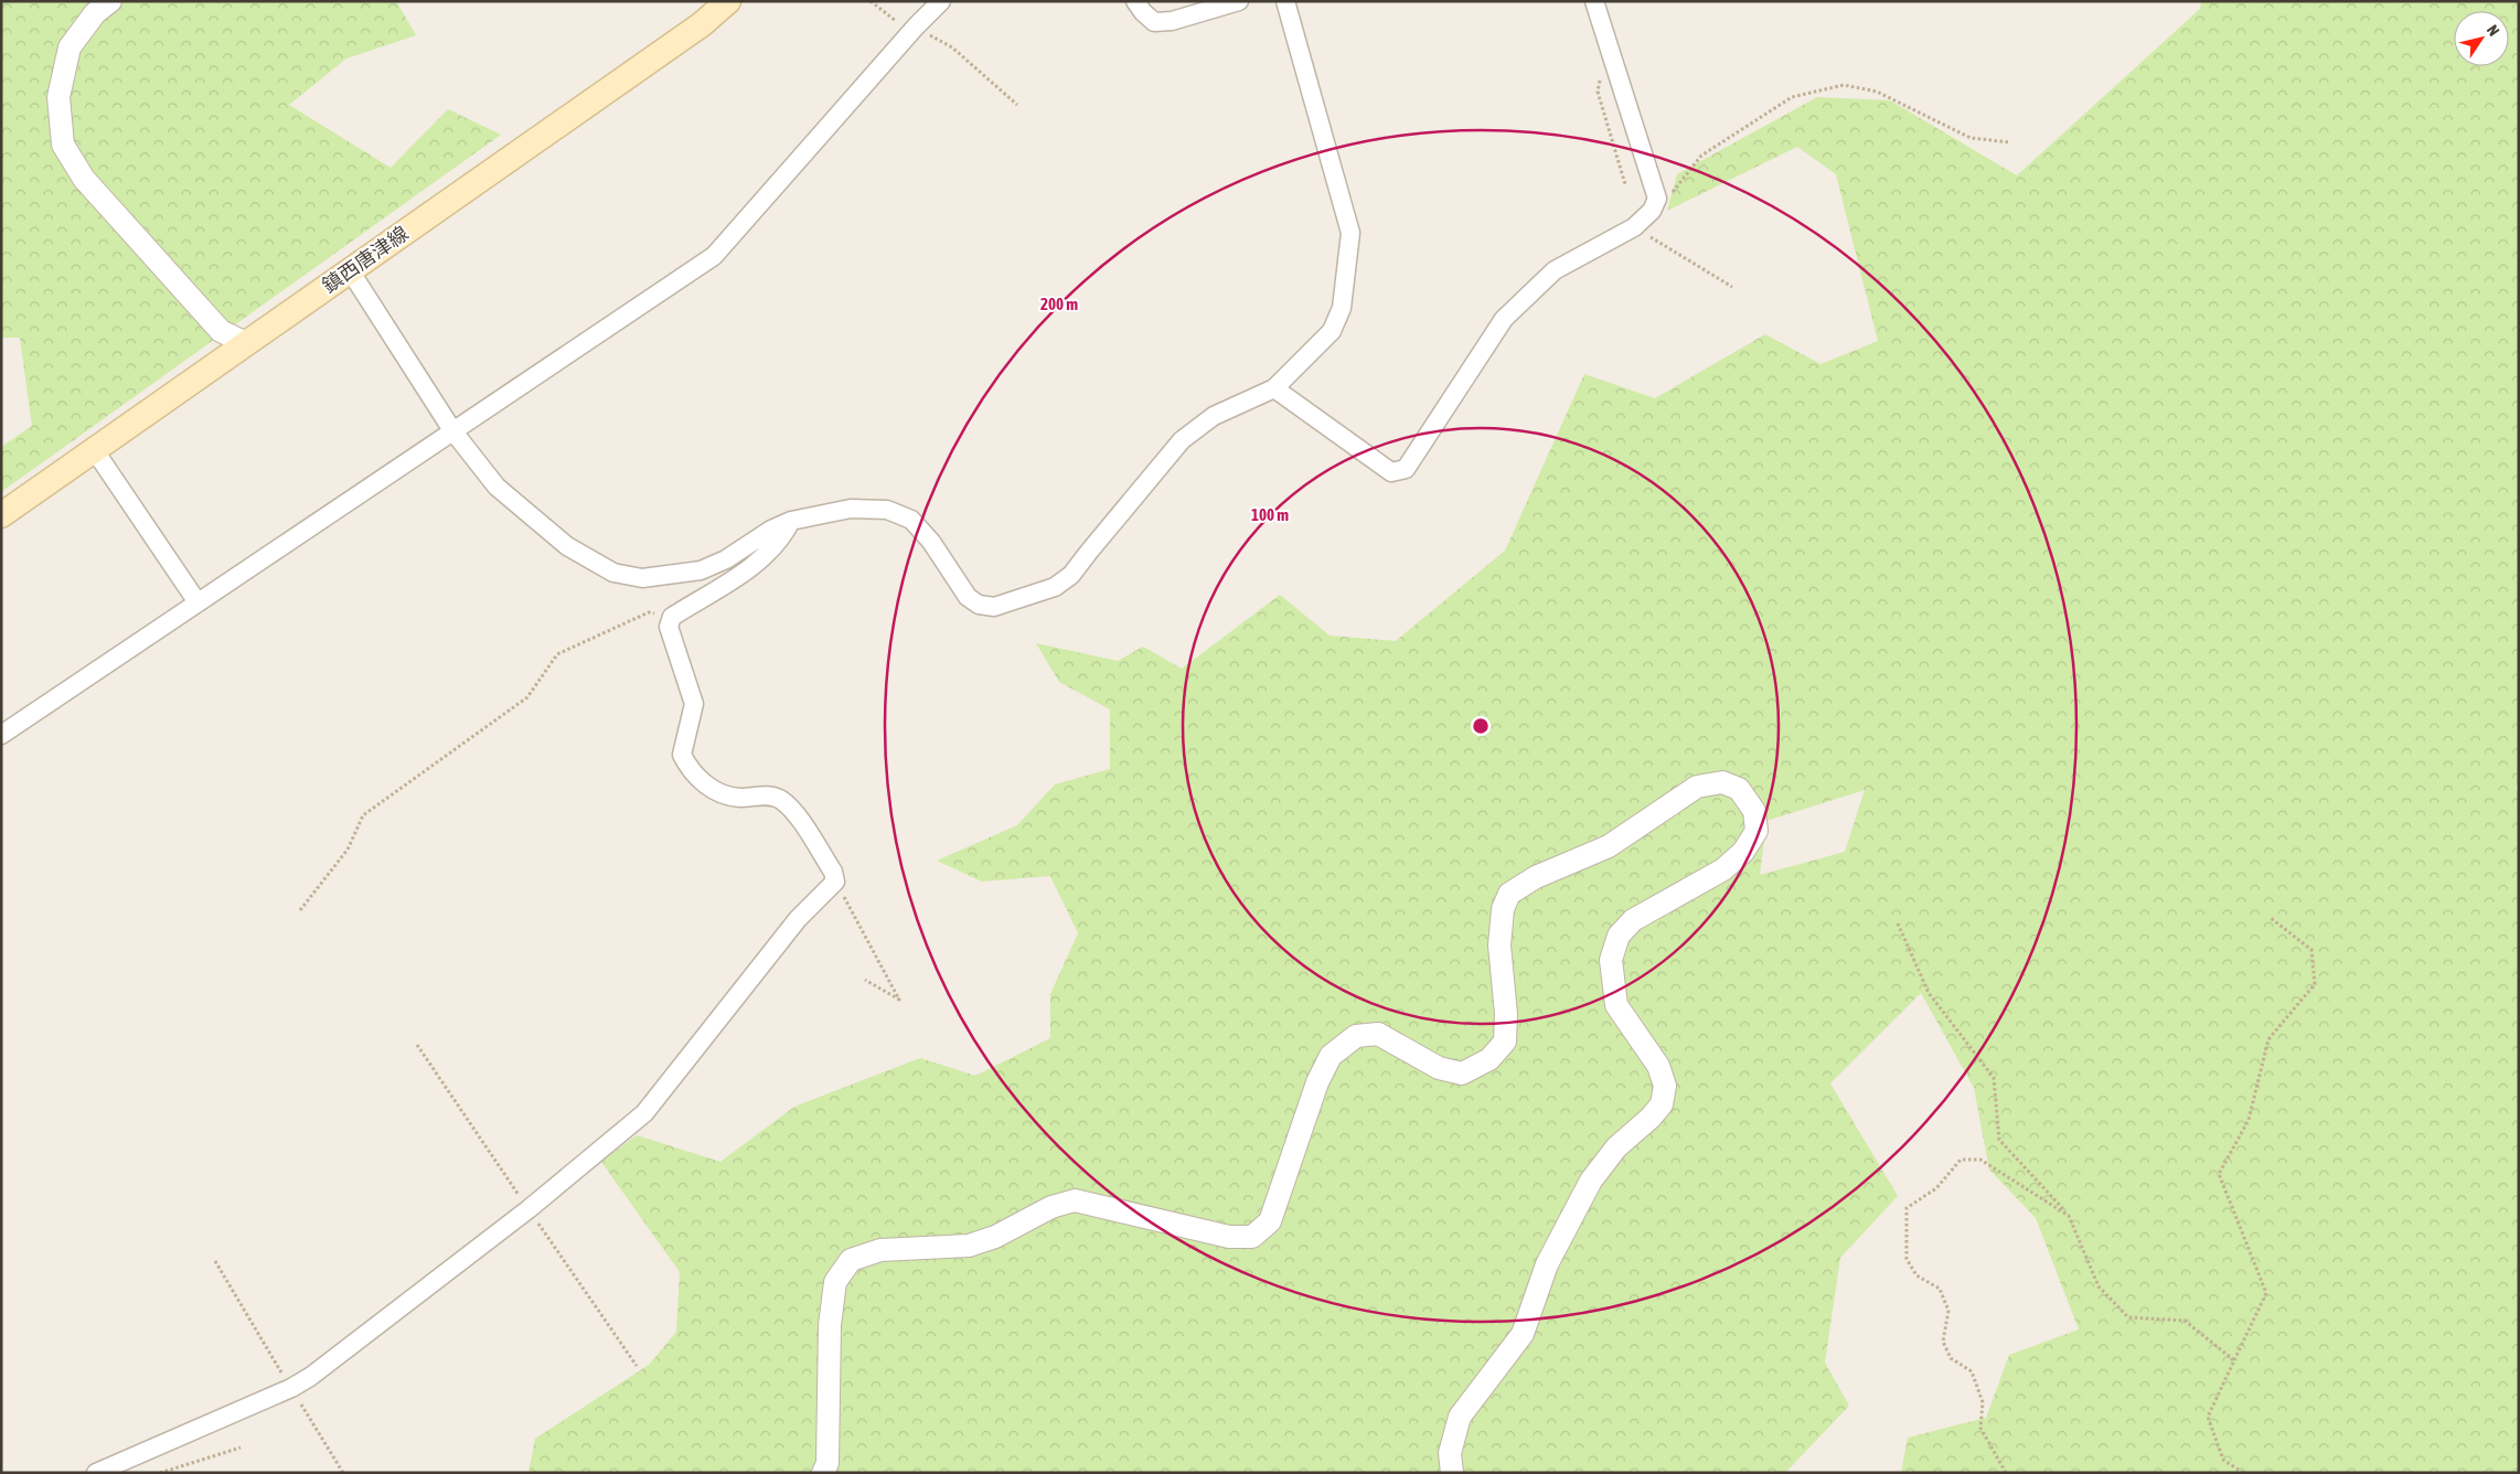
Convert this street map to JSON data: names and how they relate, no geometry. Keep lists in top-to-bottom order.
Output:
{
  "streets": {
    "main road": ["鎮西唐津線"]
  },
  "north": "top right",
  "rings": ["200 m", "100 m"]
}
